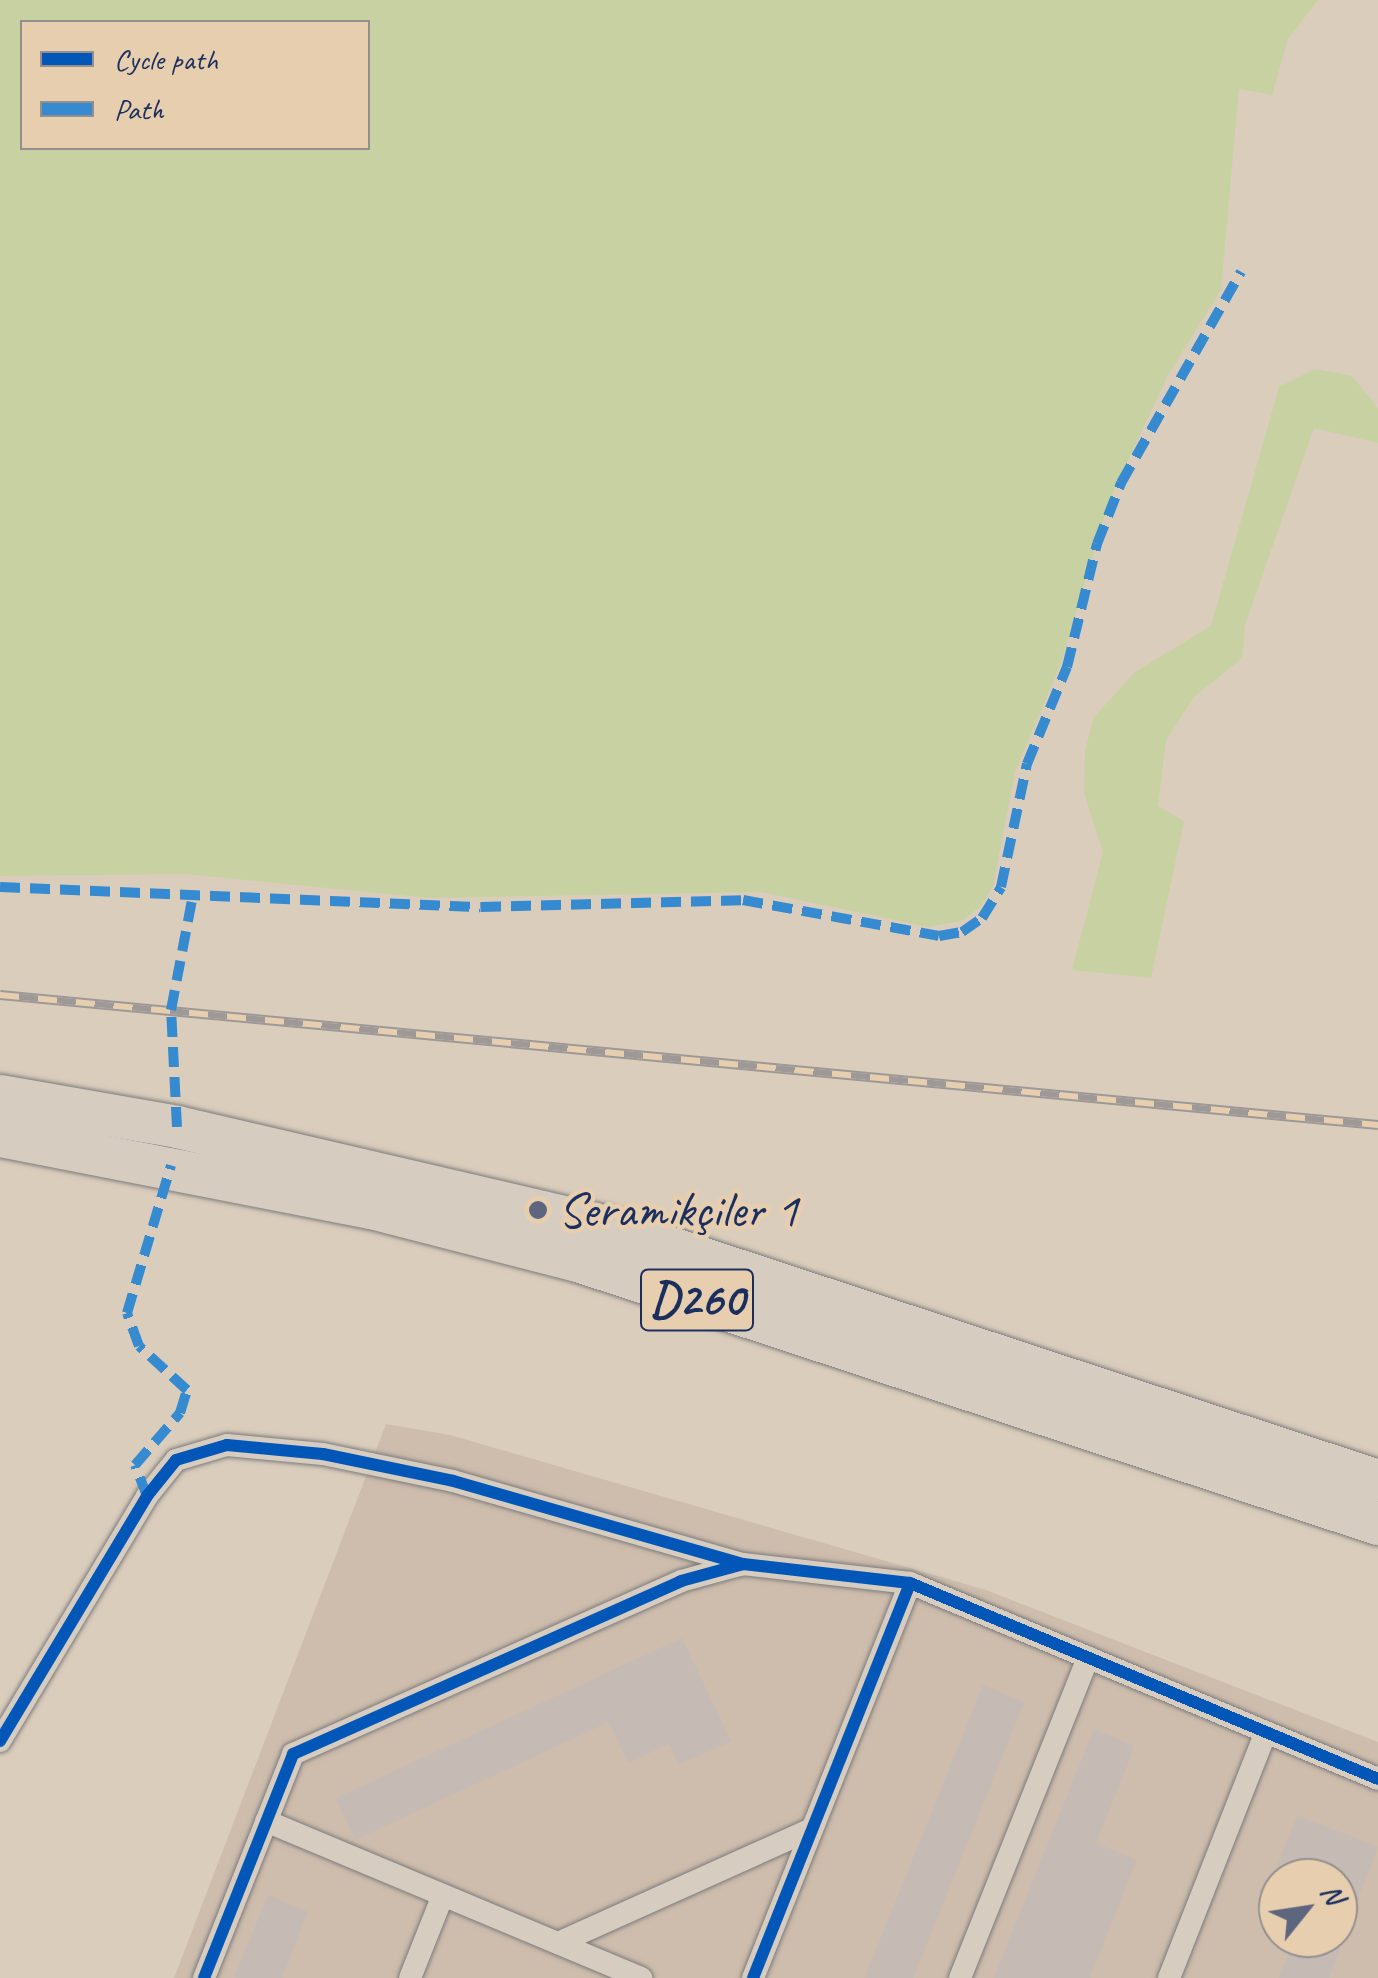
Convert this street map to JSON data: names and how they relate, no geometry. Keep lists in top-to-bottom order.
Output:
{
  "streets": {
    "highway": ["D260"]
  },
  "places": ["Seramikçiler 1"],
  "legend": ["Cycle path", "Path"],
  "north": "top right"
}
